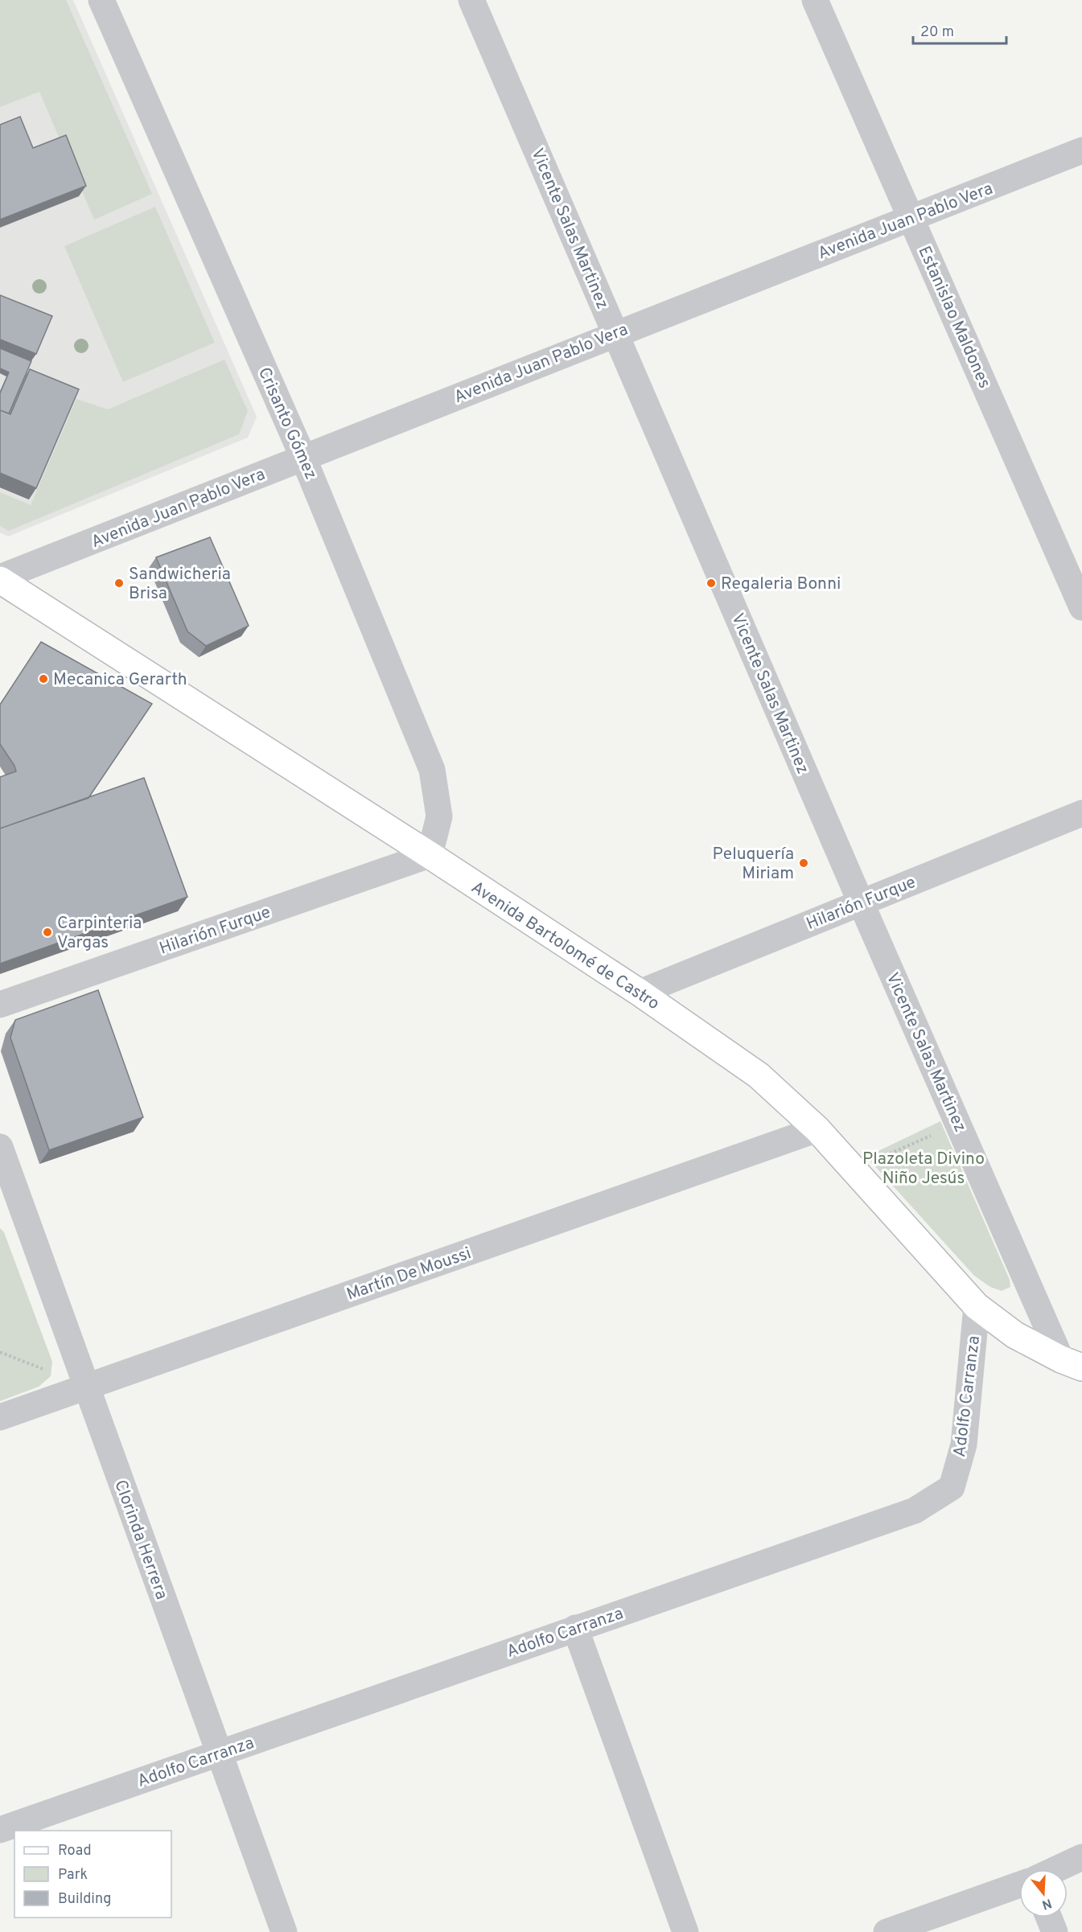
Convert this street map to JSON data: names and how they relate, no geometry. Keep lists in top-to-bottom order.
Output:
{
  "streets": {
    "main road": ["Avenida Bartolomé de Castro"],
    "street": [
      "Avenida Juan Pablo Vera",
      "Vicente Salas Martinez",
      "Estanislao Maldones",
      "Crisanto Gómez",
      "Hilarión Furque",
      "Martín De Moussi",
      "Adolfo Carranza",
      "Clorinda Herrera"
    ]
  },
  "crossings": [
    ["Avenida Juan Pablo Vera", "Vicente Salas Martinez"],
    ["Avenida Juan Pablo Vera", "Estanislao Maldones"],
    ["Avenida Juan Pablo Vera", "Crisanto Gómez"],
    ["Avenida Juan Pablo Vera", "Avenida Bartolomé de Castro"],
    ["Vicente Salas Martinez", "Hilarión Furque"],
    ["Vicente Salas Martinez", "Avenida Bartolomé de Castro"],
    ["Crisanto Gómez", "Hilarión Furque"],
    ["Crisanto Gómez", "Avenida Bartolomé de Castro"],
    ["Hilarión Furque", "Avenida Bartolomé de Castro"],
    ["Avenida Bartolomé de Castro", "Martín De Moussi"],
    ["Avenida Bartolomé de Castro", "Adolfo Carranza"],
    ["Martín De Moussi", "Clorinda Herrera"],
    ["Adolfo Carranza", "Clorinda Herrera"]
  ],
  "parks": ["Plazoleta Divino Niño Jesús"],
  "places": [
    "Sandwicheria Brisa",
    "Regaleria Bonni",
    "Mecanica Gerarth",
    "Peluquería Miriam",
    "Carpinteria Vargas"
  ],
  "legend": ["Road", "Park", "Building"],
  "scale_bar": "20 m",
  "north": "bottom"
}
